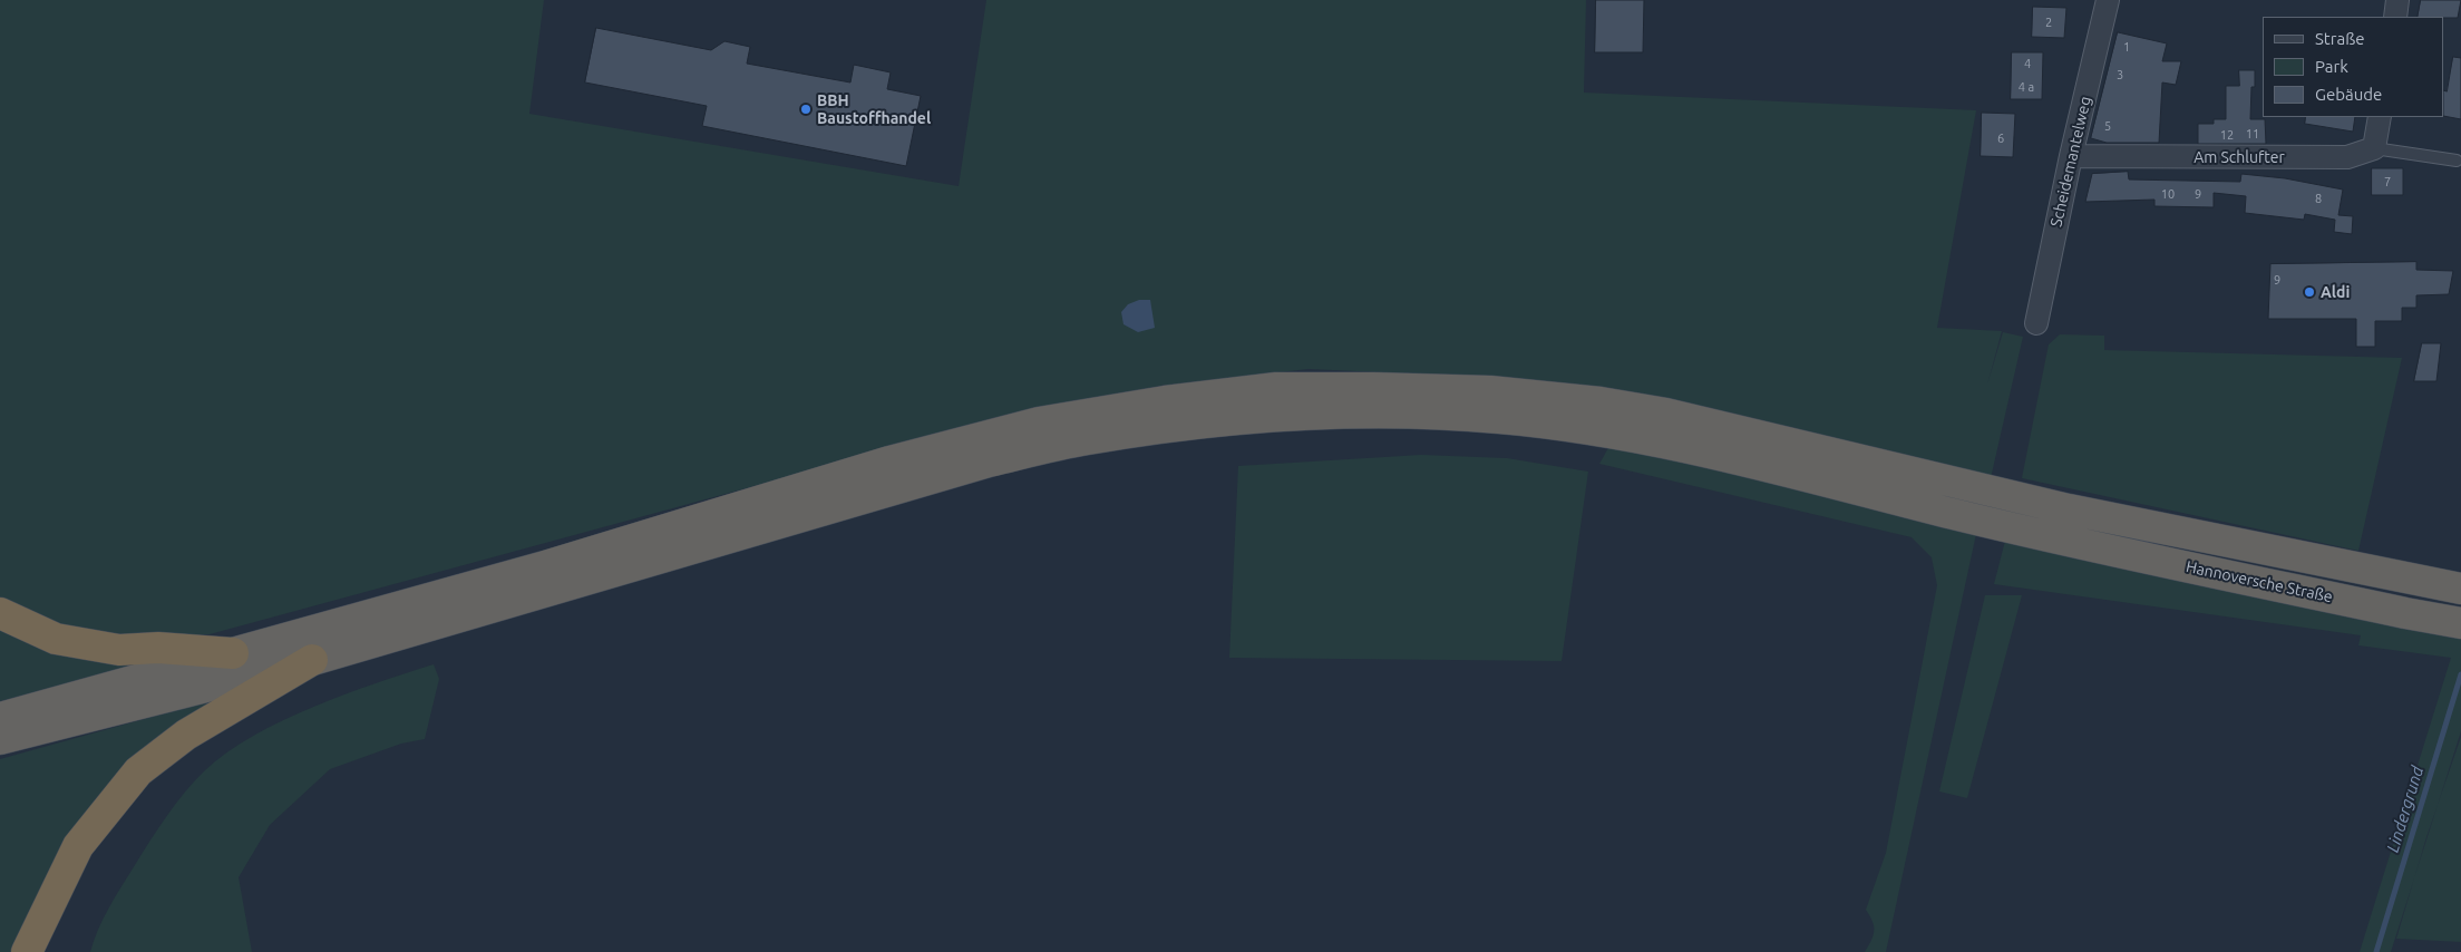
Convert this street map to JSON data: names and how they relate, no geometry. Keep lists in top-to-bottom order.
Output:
{
  "streets": {
    "highway": ["Hannoversche Straße"],
    "street": ["Am Schlufter", "Scheidemantelweg"]
  },
  "crossings": [
    ["Am Schlufter", "Scheidemantelweg"]
  ],
  "water": ["Lindergrund"],
  "places": ["BBH Baustoffhandel", "Aldi"],
  "house_numbers": [
    "2",
    "1",
    "4",
    "3",
    "4 a",
    "5",
    "11",
    "12",
    "6",
    "7",
    "10",
    "9",
    "8",
    "9"
  ],
  "legend": ["Straße", "Park", "Gebäude"]
}
